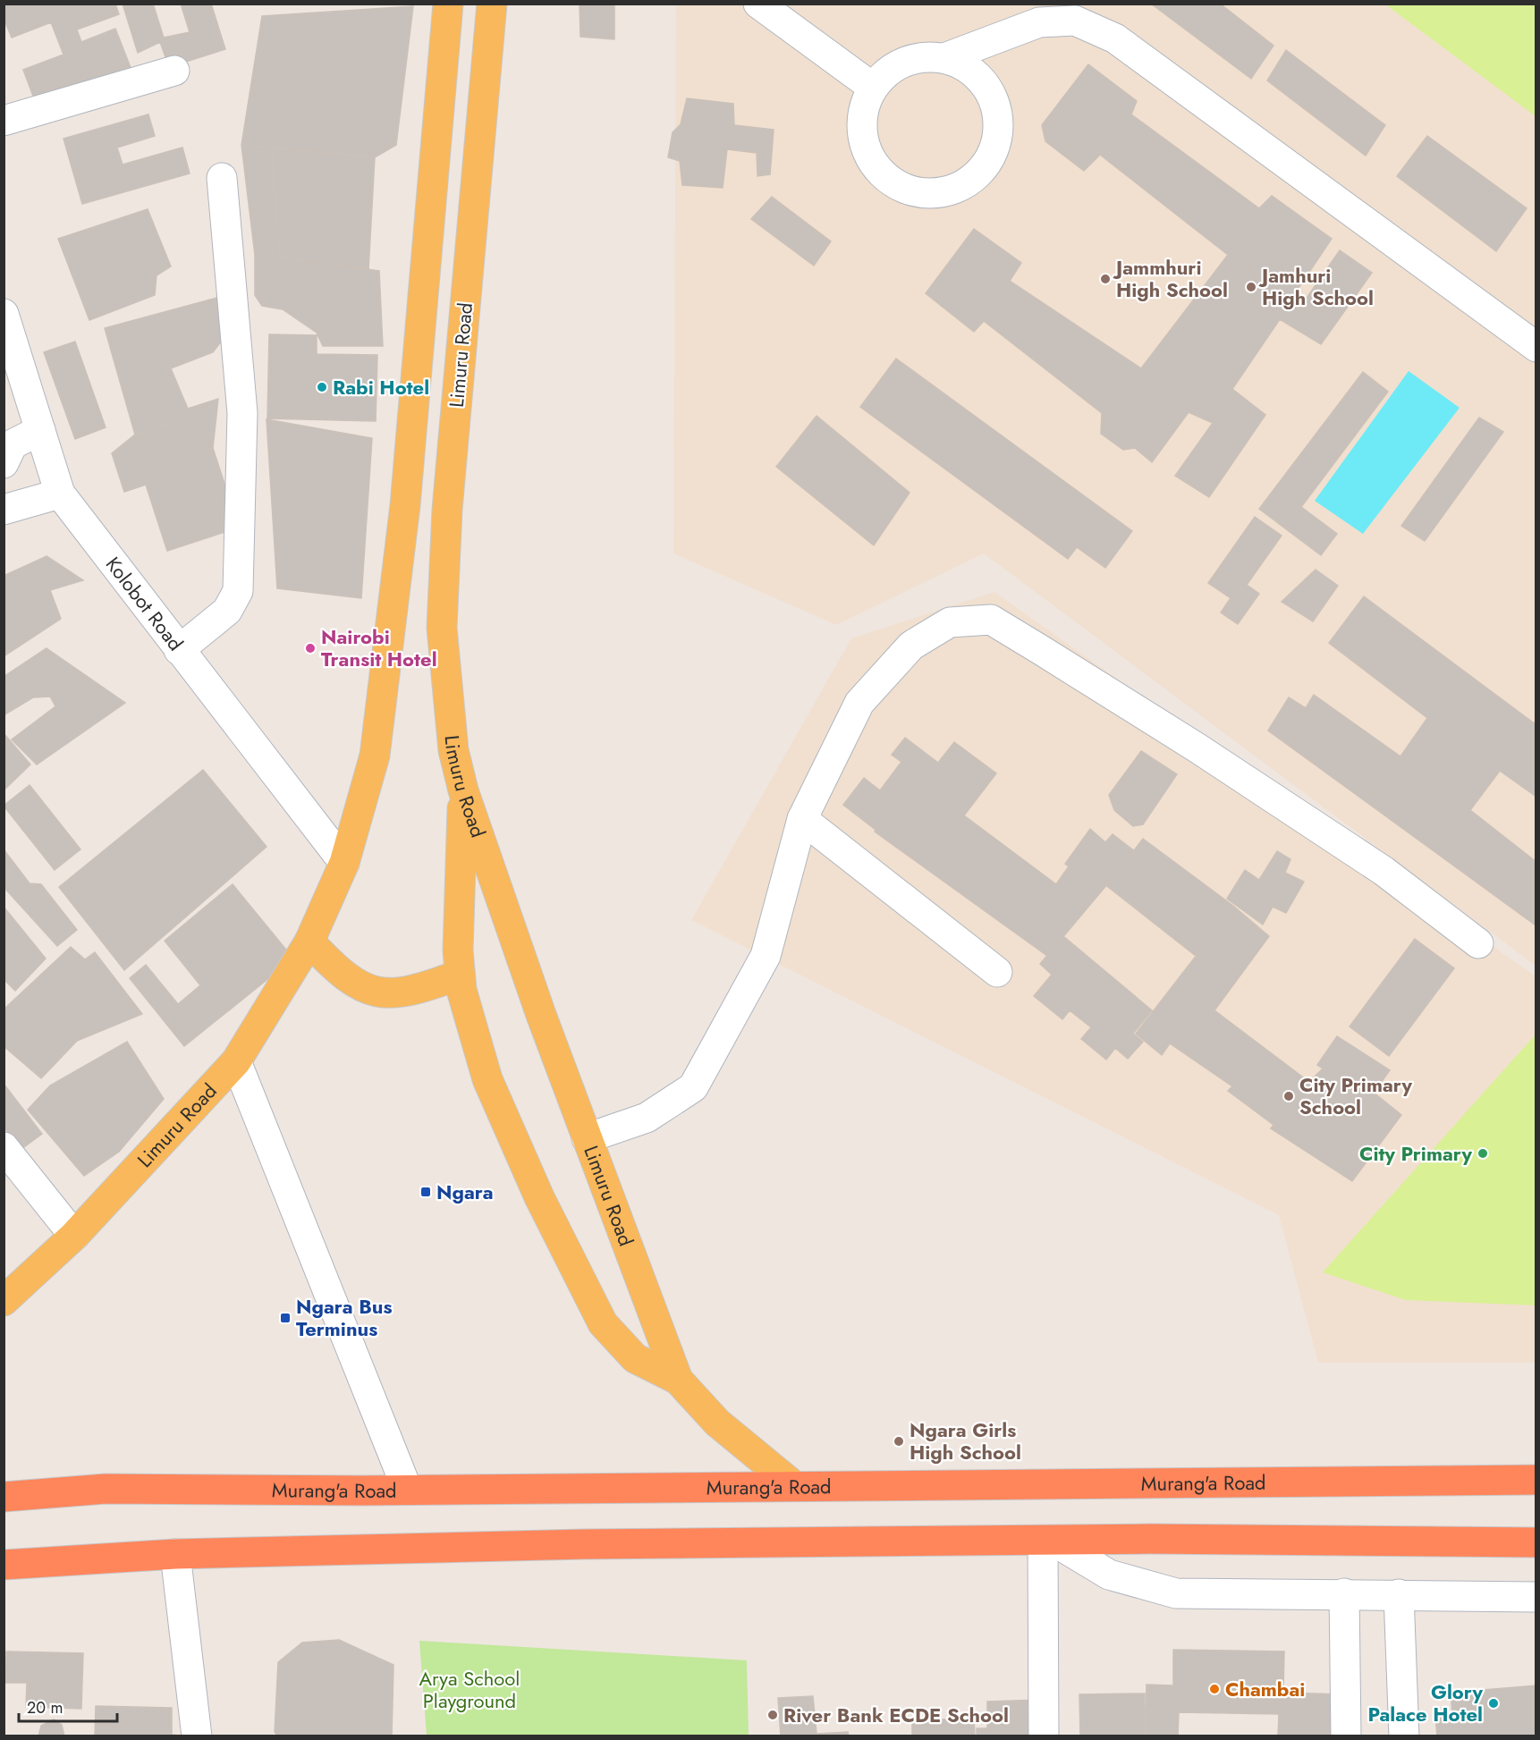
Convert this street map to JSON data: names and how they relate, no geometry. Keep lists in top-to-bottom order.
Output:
{
  "streets": {
    "highway": ["Murang'a Road"],
    "main road": ["Limuru Road"],
    "street": ["Kolobot Road"]
  },
  "crossings": [
    ["Limuru Road", "Kolobot Road"],
    ["Limuru Road", "Murang'a Road"]
  ],
  "parks": ["Arya School Playground"],
  "places": {
    "other": [
      "Jammhuri High School",
      "Jamhuri High School",
      "Rabi Hotel",
      "Nairobi Transit Hotel",
      "City Primary School",
      "City Primary",
      "Ngara Girls High School",
      "Chambai",
      "Glory Palace Hotel",
      "River Bank ECDE School"
    ],
    "transit": ["Ngara", "Ngara Bus Terminus"]
  },
  "scale_bar": "20 m"
}
